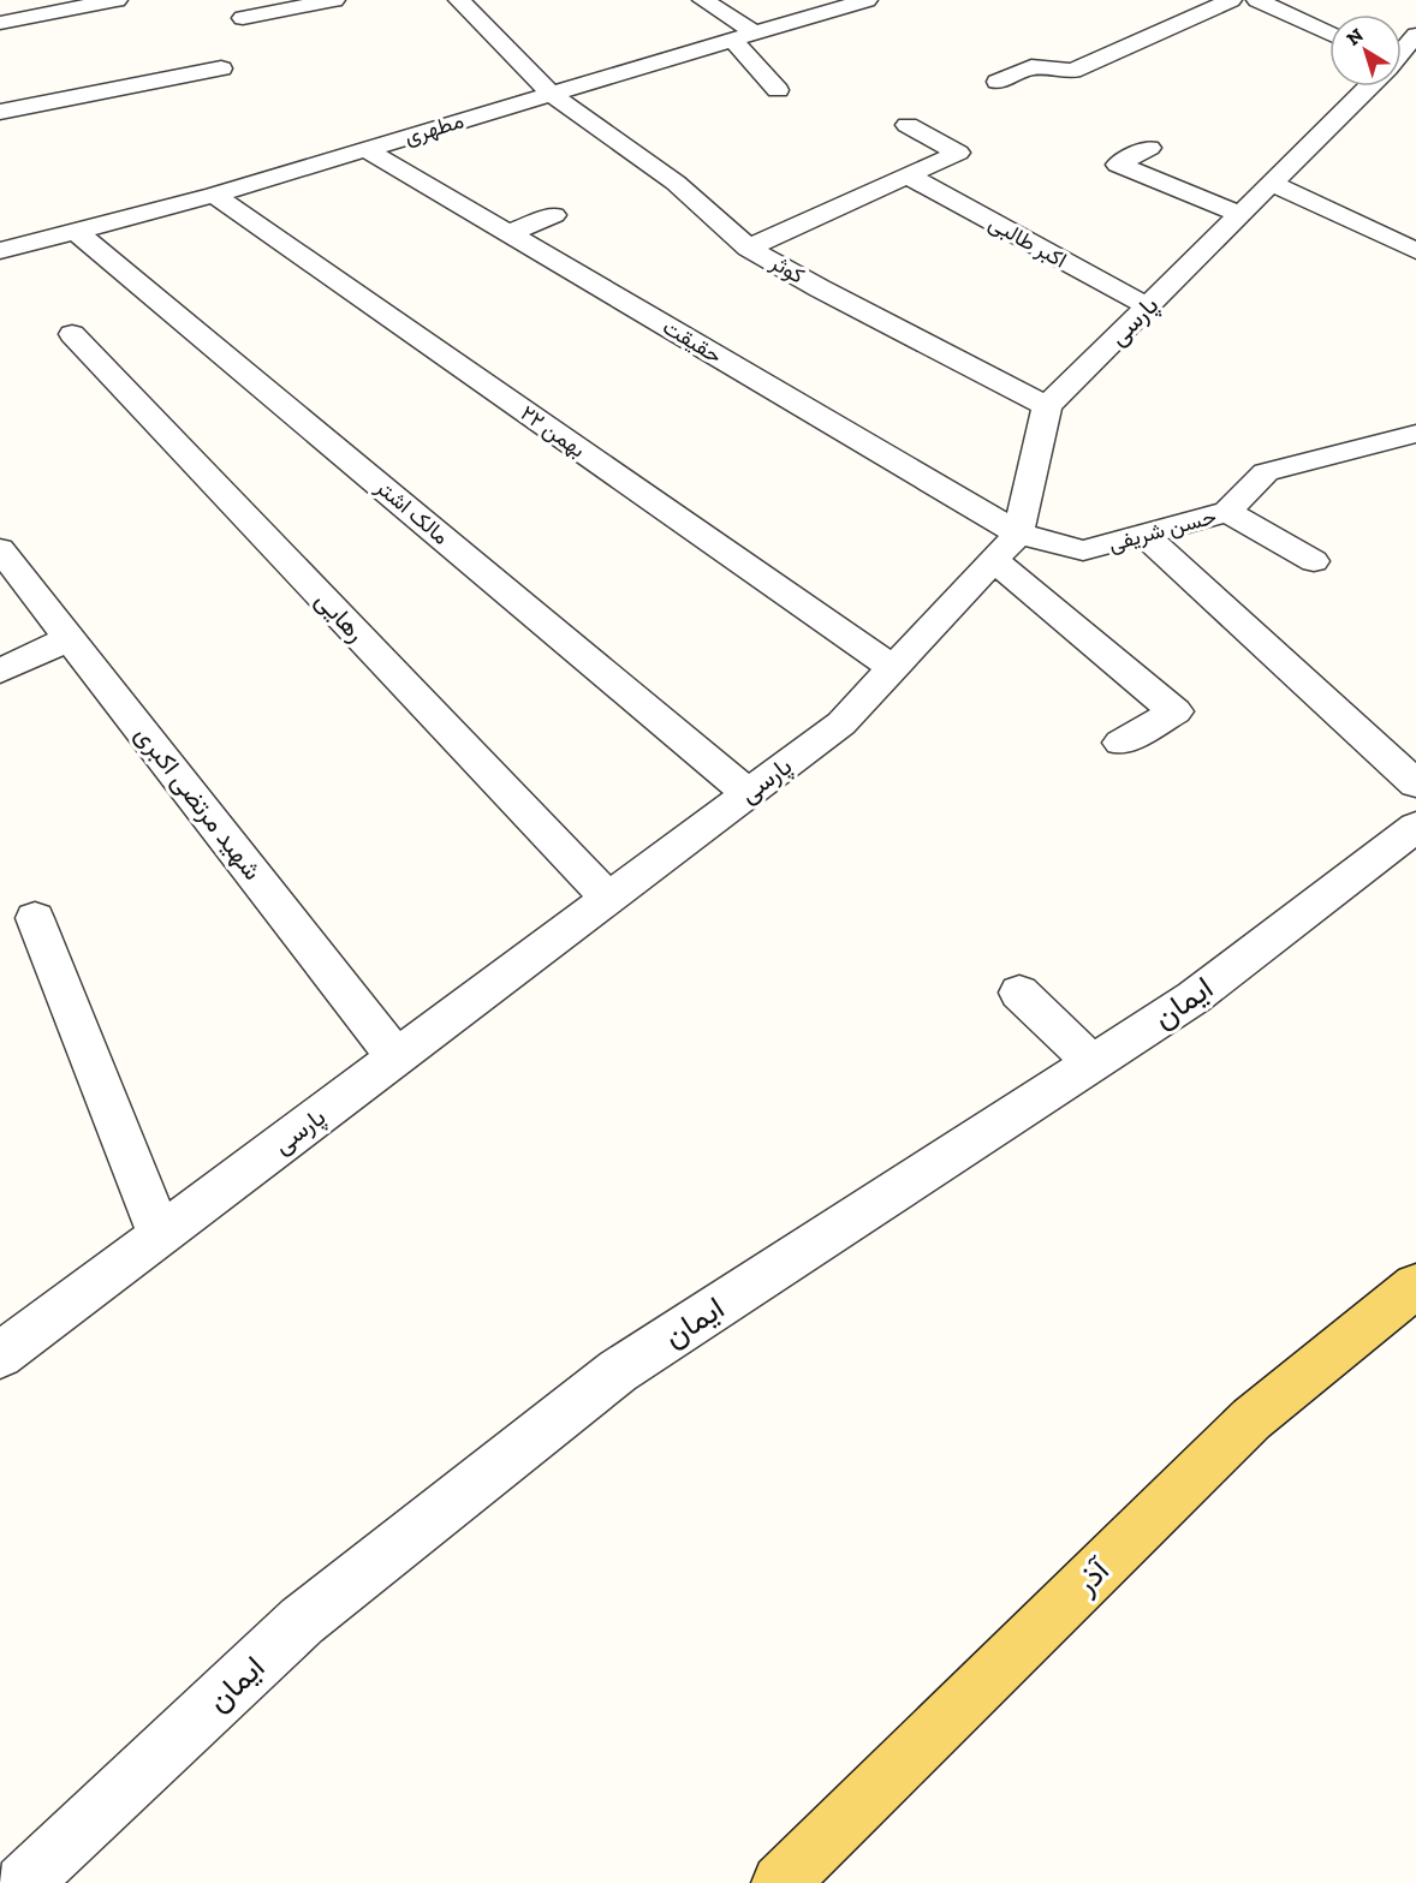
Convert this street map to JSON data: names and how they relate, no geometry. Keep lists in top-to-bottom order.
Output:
{
  "streets": {
    "main road": ["آذر"],
    "street": [
      "مطهری",
      "اکبر طالبی",
      "کوثر",
      "پارسی",
      "حقیقت",
      "۲۲ بهمن",
      "مالک اشتر",
      "حسن شریفی",
      "رهایی",
      "شهید مرتضی اکبری",
      "ایمان"
    ]
  },
  "crossings": [
    ["مطهری", "کوثر"],
    ["مطهری", "حقیقت"],
    ["مطهری", "۲۲ بهمن"],
    ["مطهری", "مالک اشتر"],
    ["اکبر طالبی", "پارسی"],
    ["کوثر", "پارسی"],
    ["پارسی", "حقیقت"],
    ["پارسی", "۲۲ بهمن"],
    ["پارسی", "مالک اشتر"],
    ["پارسی", "حسن شریفی"],
    ["پارسی", "رهایی"],
    ["پارسی", "شهید مرتضی اکبری"],
    ["حقیقت", "حسن شریفی"]
  ],
  "north": "top left"
}
